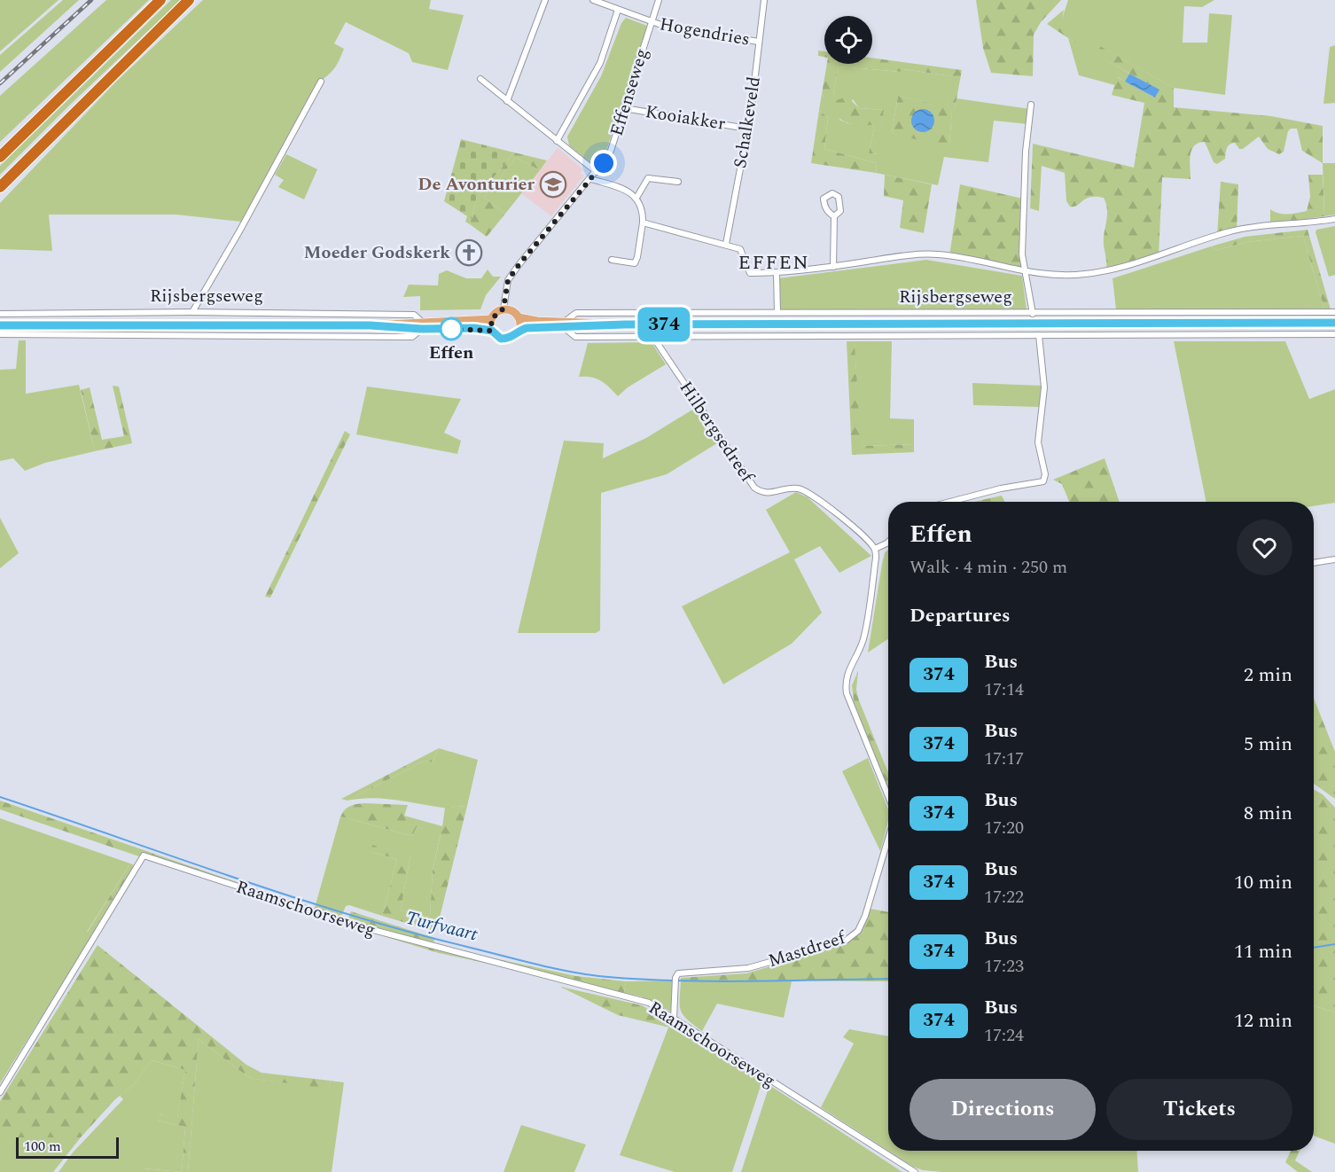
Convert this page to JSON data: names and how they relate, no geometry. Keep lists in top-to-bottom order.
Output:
{
  "streets": {
    "main road": ["Rijsbergseweg"],
    "street": [
      "Hogendries",
      "Effenseweg",
      "Kooiakker",
      "Schalkeveld",
      "Hilbergsedreef",
      "Raamschoorseweg",
      "Mastdreef"
    ]
  },
  "crossings": [
    ["Hogendries", "Effenseweg"],
    ["Hogendries", "Schalkeveld"],
    ["Effenseweg", "Kooiakker"],
    ["Effenseweg", "Rijsbergseweg"],
    ["Kooiakker", "Schalkeveld"],
    ["Raamschoorseweg", "Mastdreef"]
  ],
  "districts": ["EFFEN"],
  "water": ["Turfvaart"],
  "places": {
    "school or university": ["De Avonturier"],
    "church": ["Moeder Godskerk"],
    "other": ["Effen"]
  },
  "lines": ["bus line 374"],
  "scale_bar": "100 m",
  "page": {
    "on_map": "374",
    "heading": [
      ["Effen", "Walk · 4 min · 250 m"],
      "Departures"
    ],
    "list": [
      {
        "mark": "374",
        "name": "Bus",
        "note": "17:14",
        "value": "2 min"
      },
      {
        "mark": "374",
        "name": "Bus",
        "note": "17:17",
        "value": "5 min"
      },
      {
        "mark": "374",
        "name": "Bus",
        "note": "17:20",
        "value": "8 min"
      },
      {
        "mark": "374",
        "name": "Bus",
        "note": "17:22",
        "value": "10 min"
      },
      {
        "mark": "374",
        "name": "Bus",
        "note": "17:23",
        "value": "11 min"
      },
      {
        "mark": "374",
        "name": "Bus",
        "note": "17:24",
        "value": "12 min"
      }
    ],
    "buttons": ["Directions", "Tickets"],
    "scale": "100 m"
  }
}
